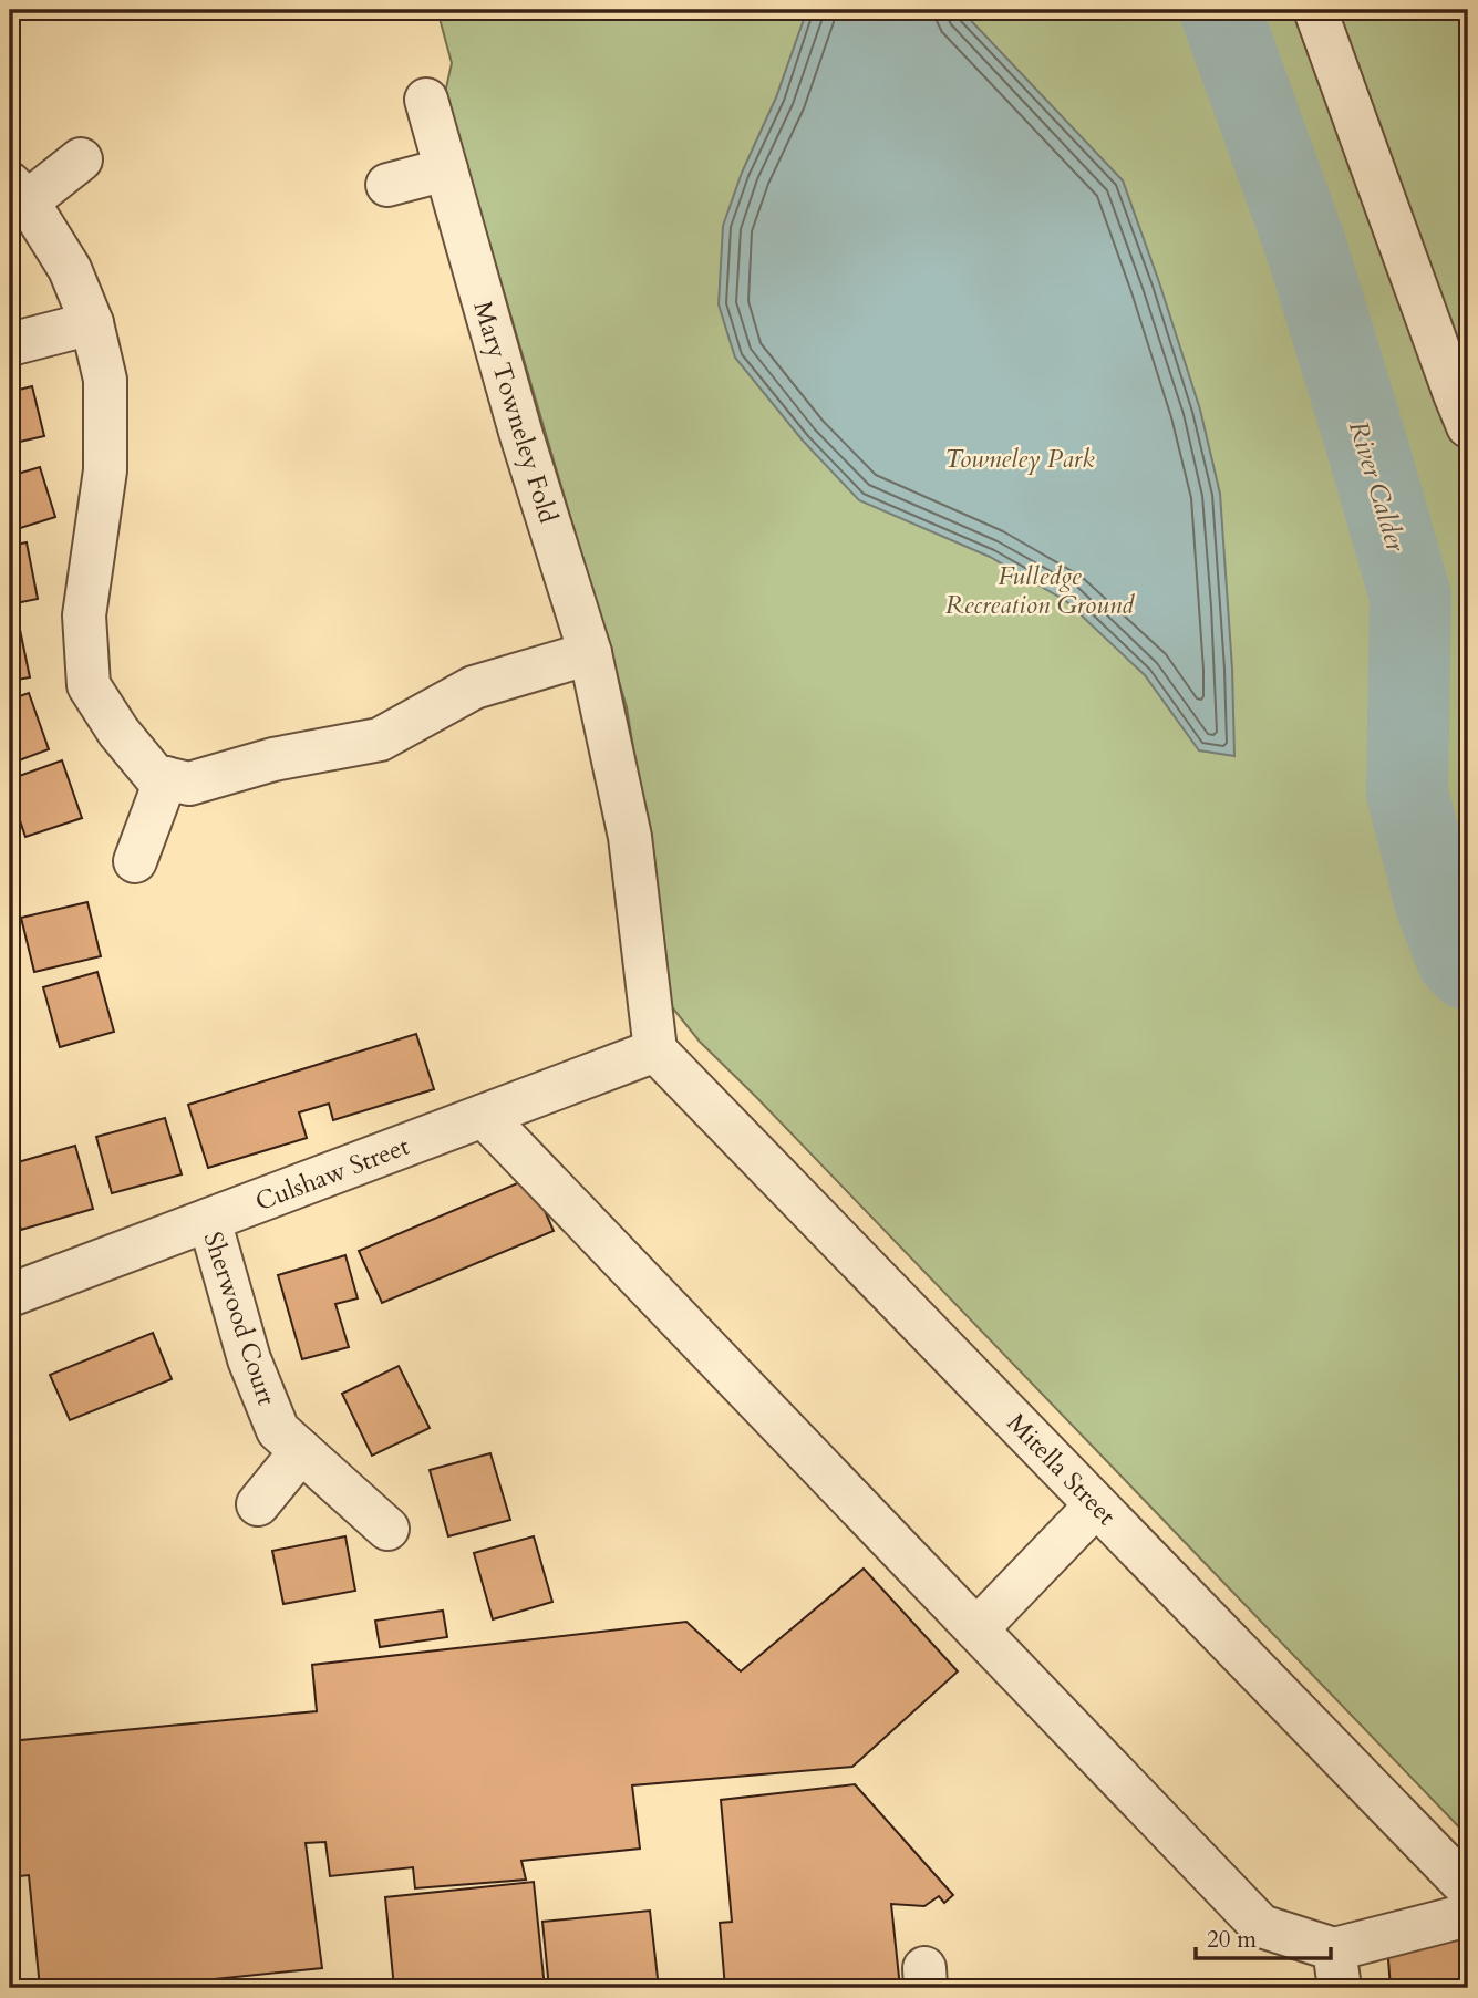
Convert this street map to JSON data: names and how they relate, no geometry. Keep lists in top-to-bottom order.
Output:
{
  "streets": {
    "street": [
      "Mary Towneley Fold",
      "Culshaw Street",
      "Sherwood Court",
      "Mitella Street"
    ]
  },
  "crossings": [
    ["Mary Towneley Fold", "Culshaw Street"],
    ["Mary Towneley Fold", "Mitella Street"],
    ["Culshaw Street", "Sherwood Court"],
    ["Culshaw Street", "Mitella Street"]
  ],
  "water": ["River Calder"],
  "parks": ["Towneley Park", "Fulledge Recreation Ground"],
  "scale_bar": "20 m"
}
